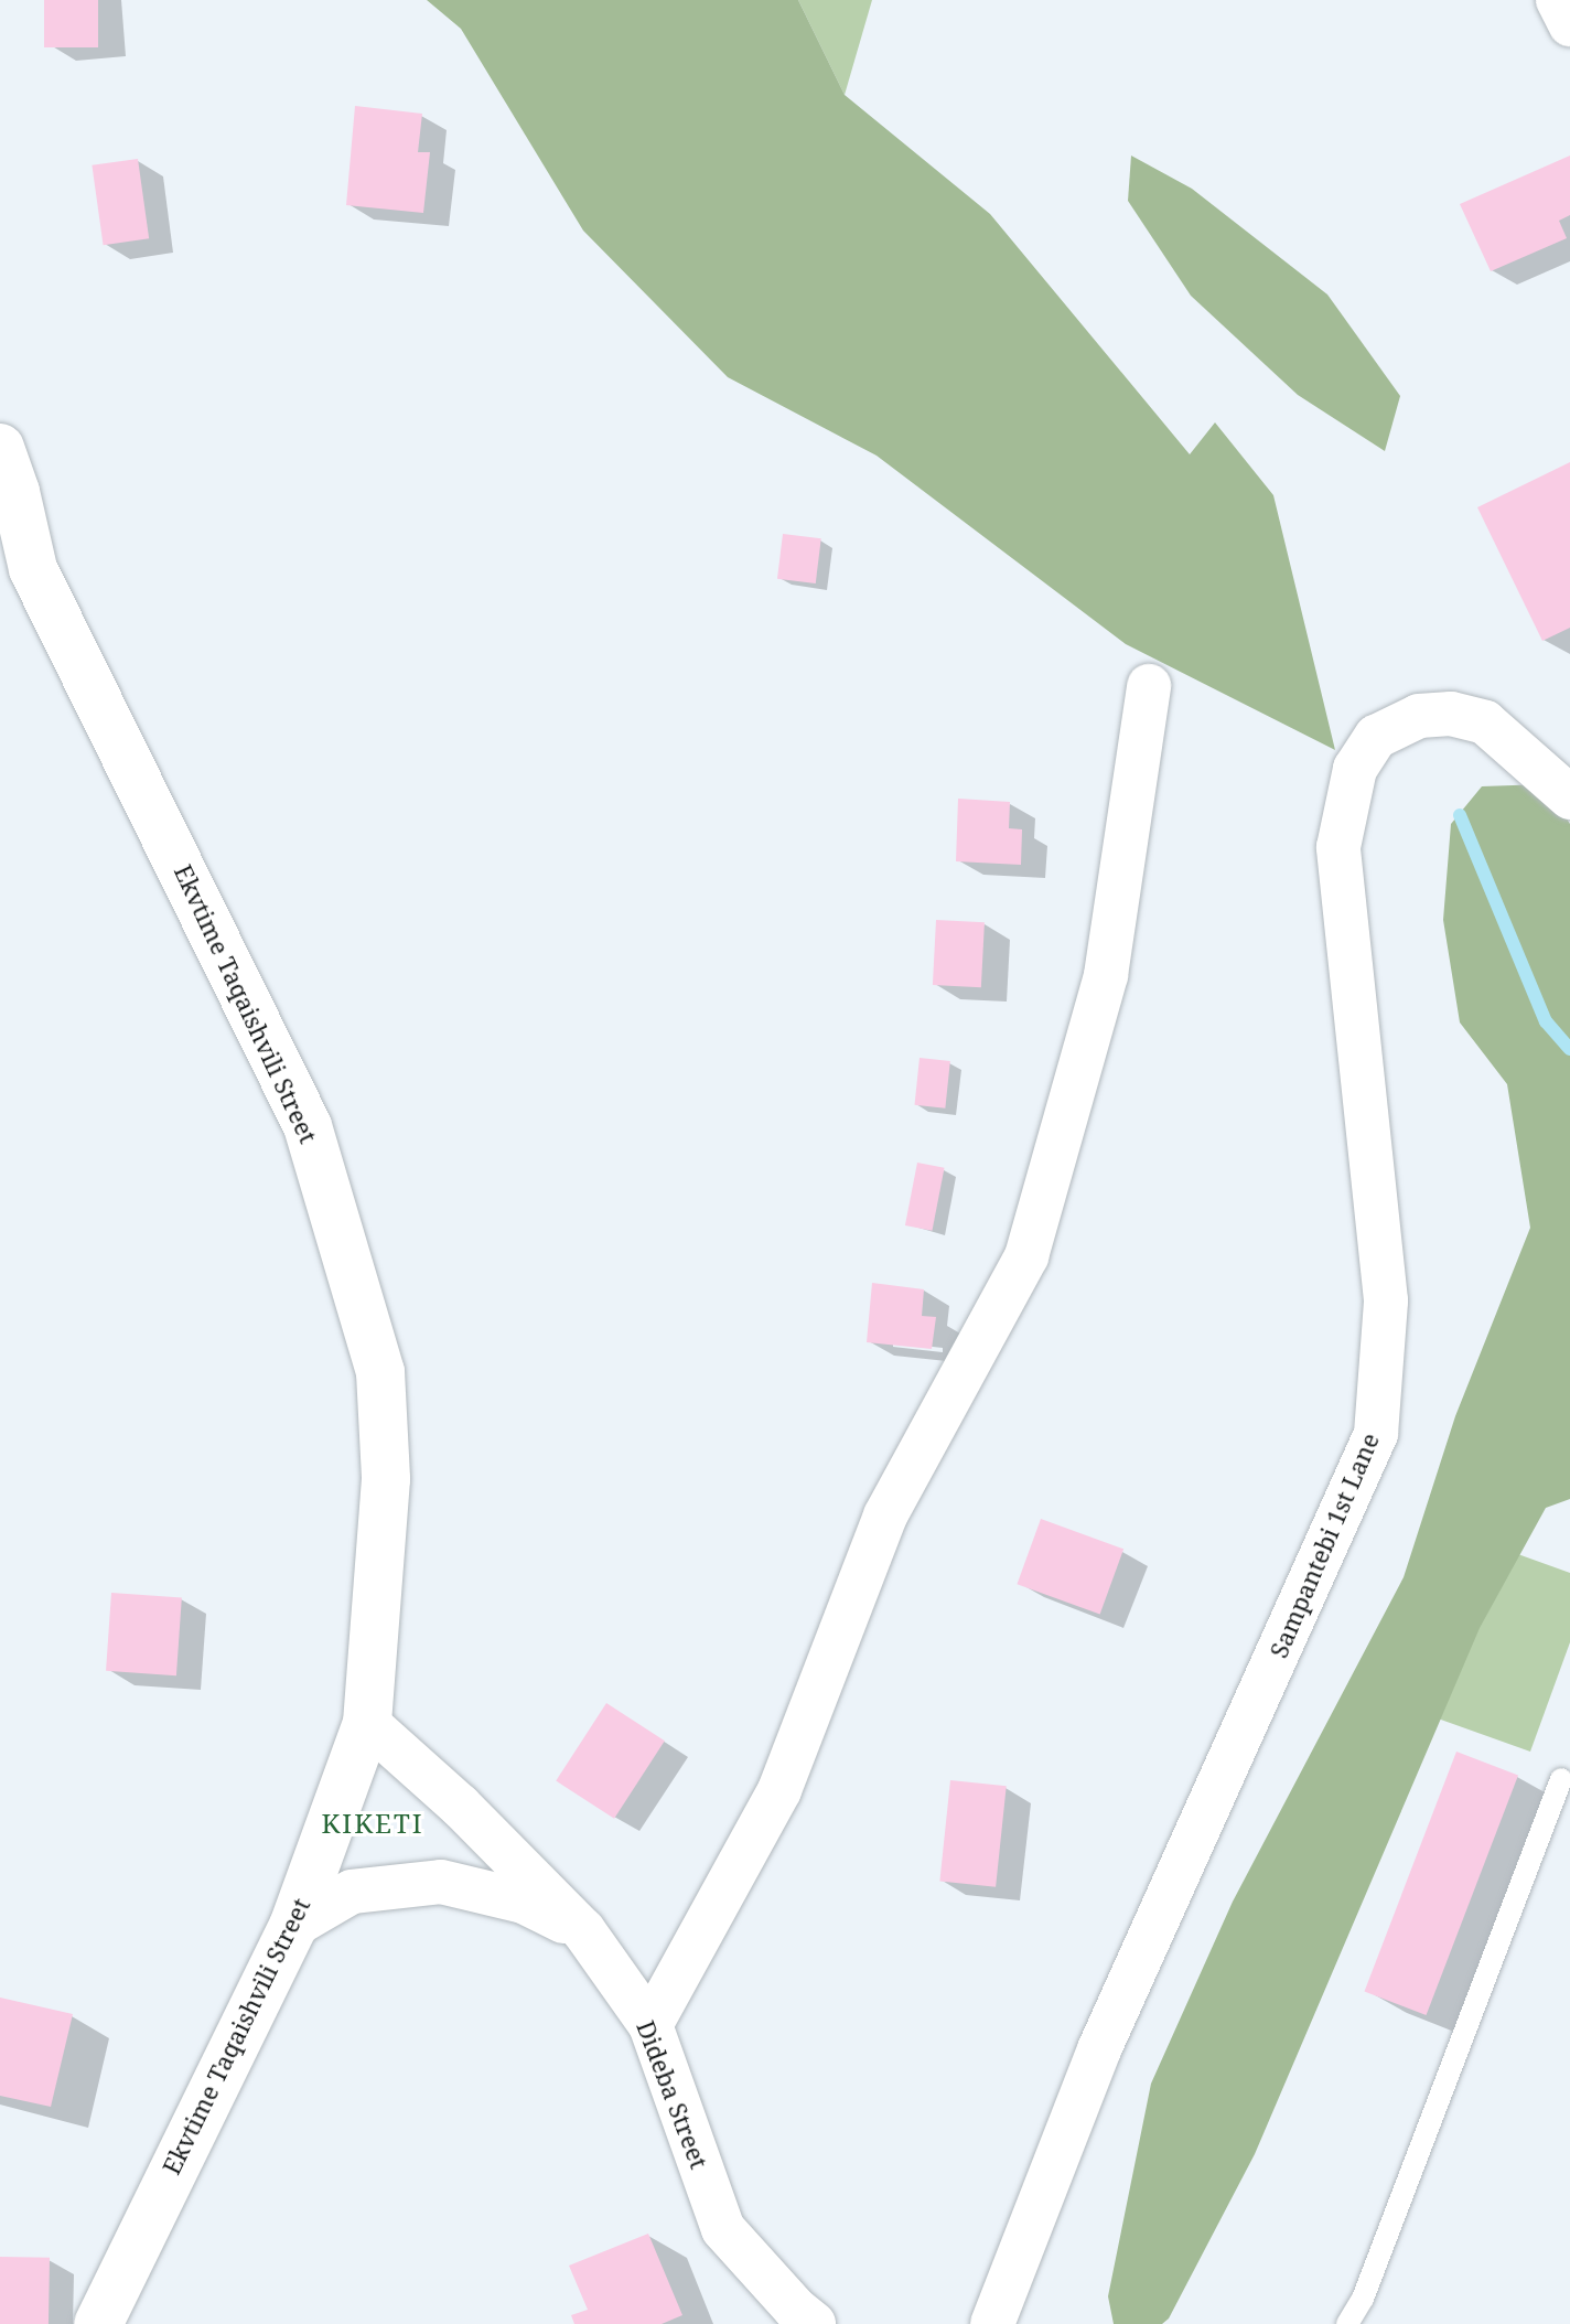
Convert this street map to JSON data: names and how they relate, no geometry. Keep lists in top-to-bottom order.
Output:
{
  "streets": {
    "street": ["Ekvtime Taqaishvili Street", "Sampantebi 1st Lane", "Dideba Street"]
  },
  "crossings": [
    ["Ekvtime Taqaishvili Street", "Dideba Street"]
  ],
  "districts": ["KIKETI"]
}
